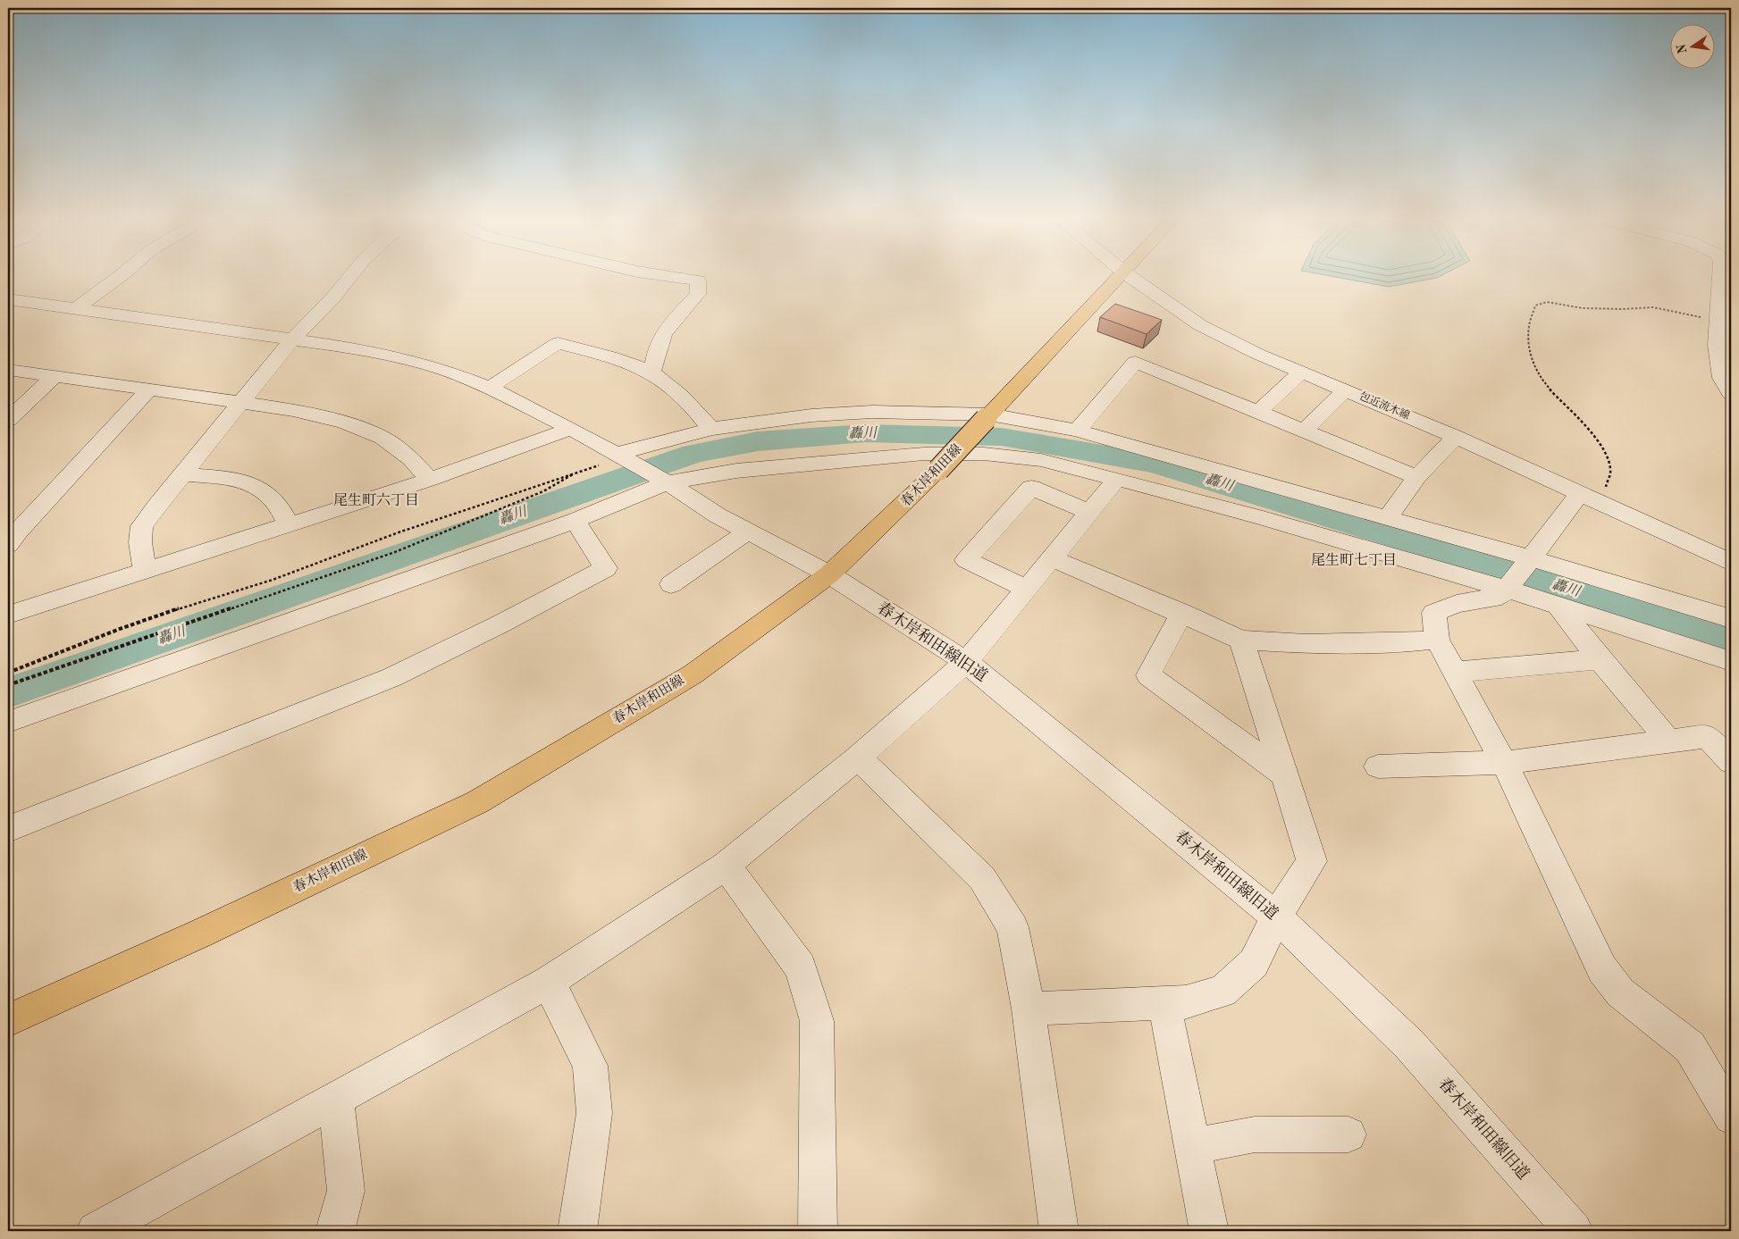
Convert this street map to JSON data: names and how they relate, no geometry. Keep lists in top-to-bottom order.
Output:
{
  "streets": {
    "main road": ["春木岸和田線"],
    "street": ["包近流木線", "春木岸和田線旧道"]
  },
  "crossings": [
    ["春木岸和田線", "春木岸和田線旧道"]
  ],
  "districts": ["尾生町六丁目", "尾生町七丁目"],
  "water": ["轟川"],
  "north": "left"
}
